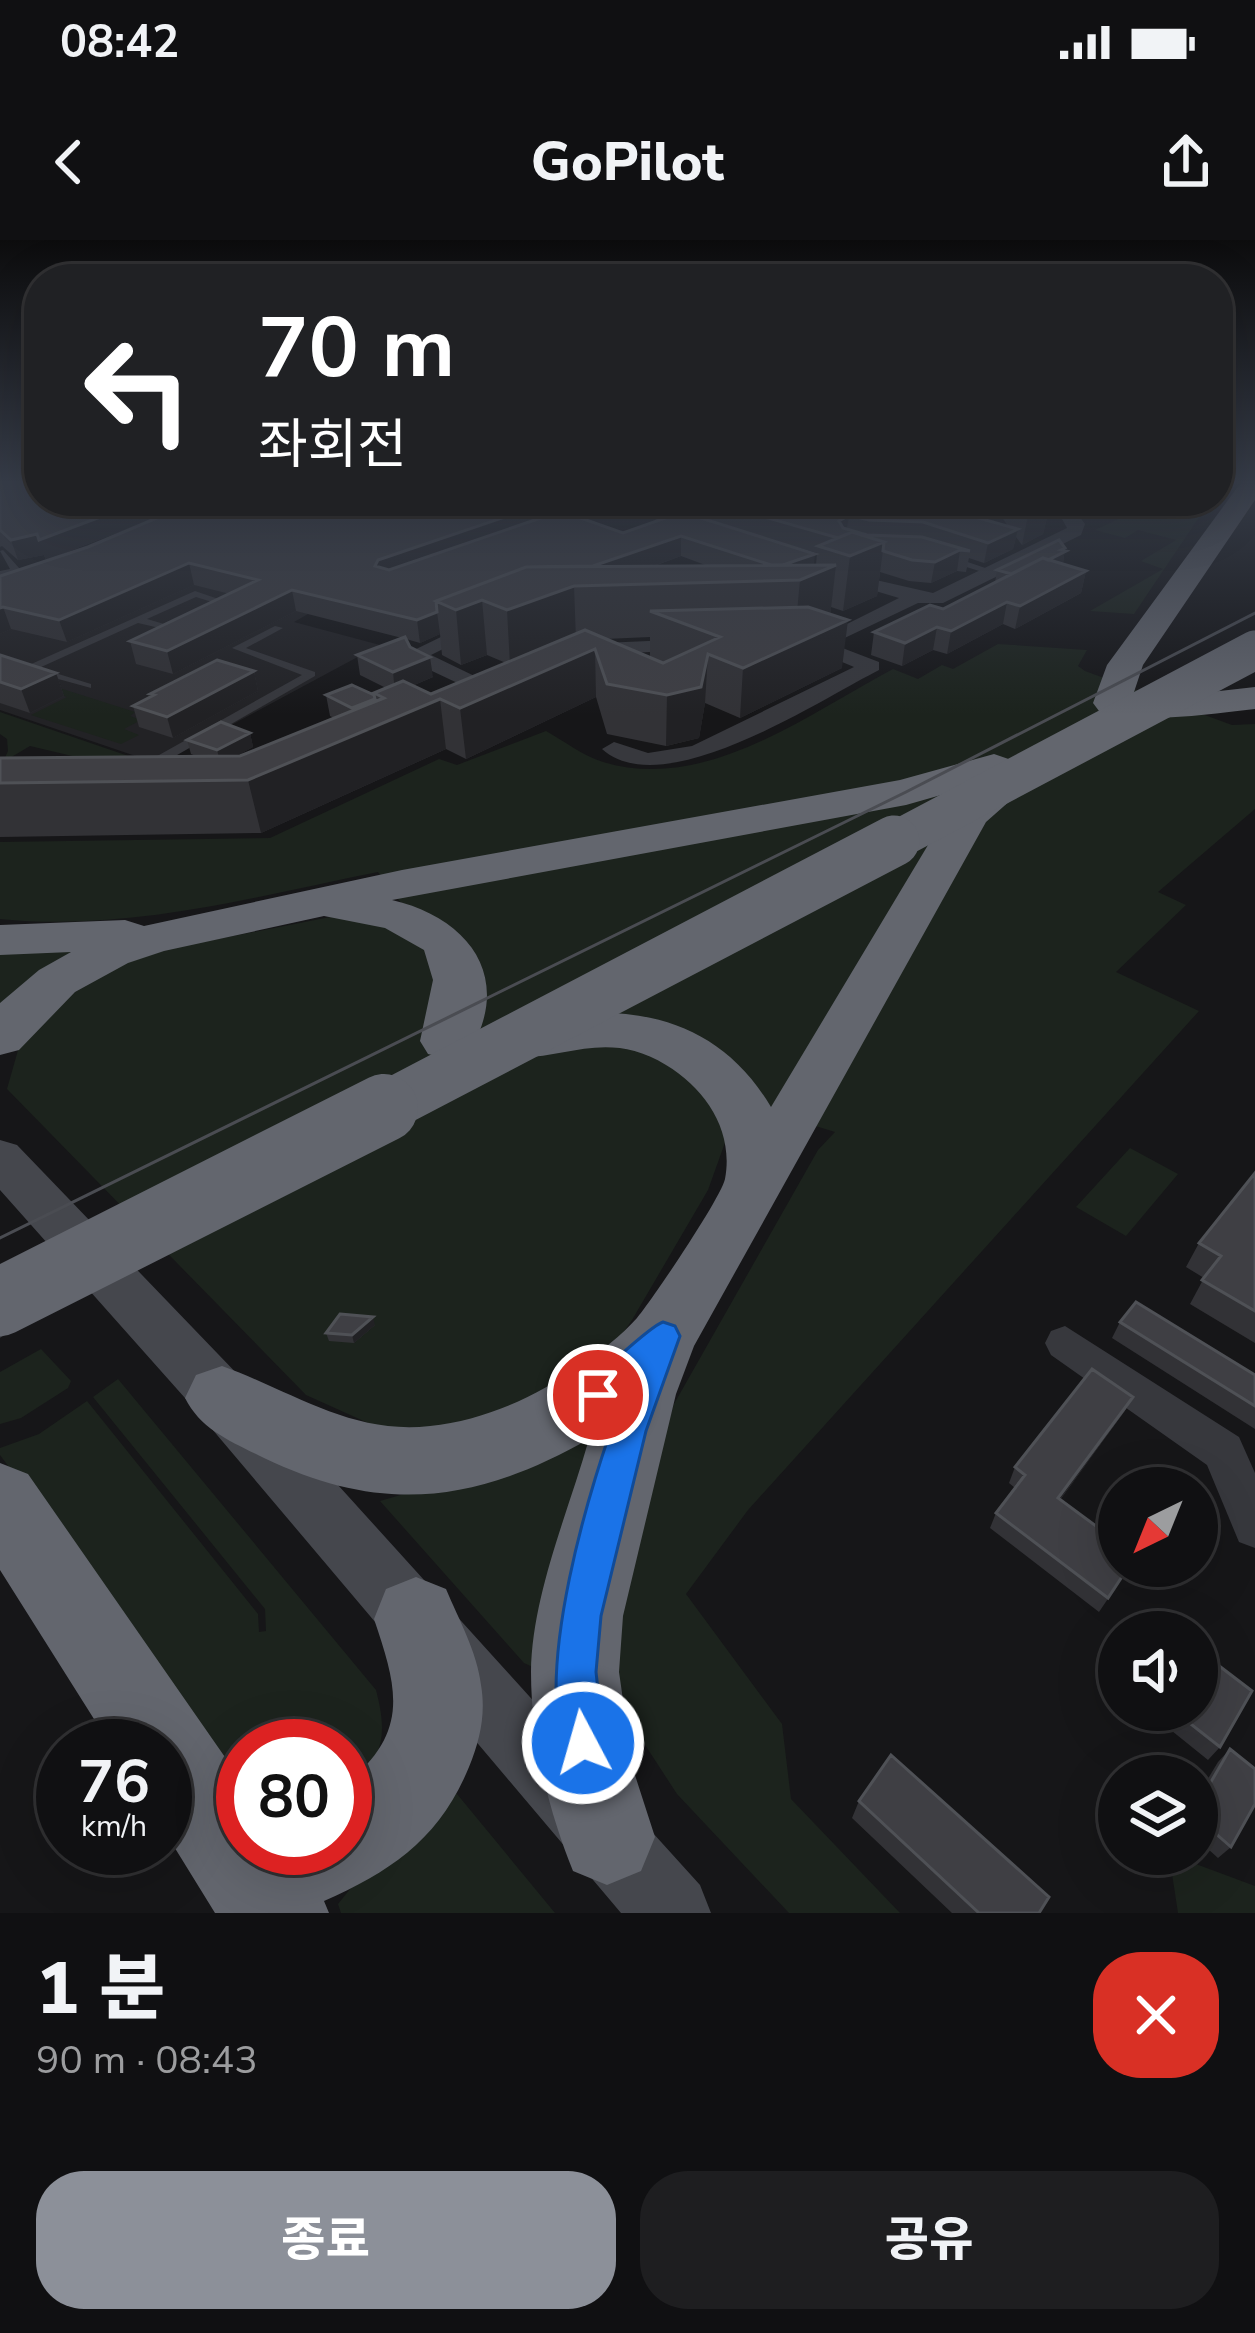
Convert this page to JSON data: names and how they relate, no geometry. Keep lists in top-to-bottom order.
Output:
{
  "north": "bottom left",
  "page": {
    "status": "08:42",
    "header": "GoPilot",
    "turn": ["70 m", "좌회전"],
    "speed": "76 km/h",
    "limit": "80",
    "heading": ["1 분", "90 m · 08:43"],
    "buttons": ["종료", "공유"]
  }
}
